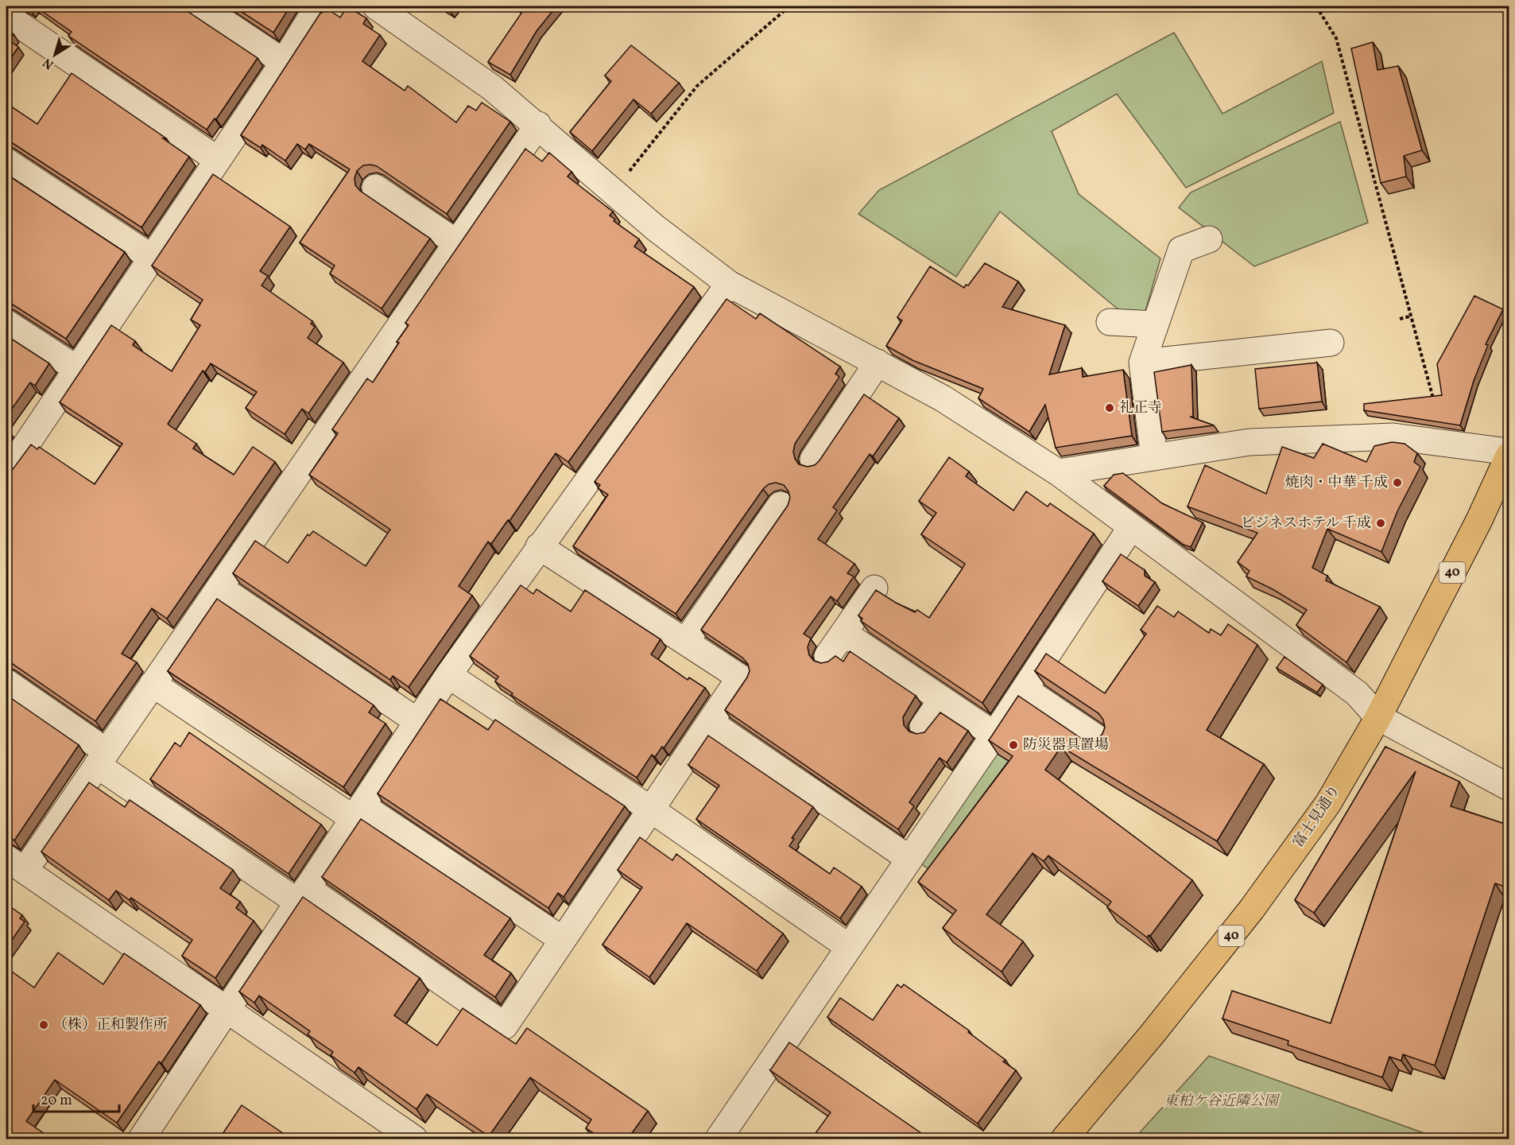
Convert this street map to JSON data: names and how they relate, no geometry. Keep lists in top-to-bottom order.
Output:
{
  "streets": {
    "main road": ["40", "富士見通り"]
  },
  "parks": ["東柏ケ谷近隣公園"],
  "places": [
    "礼正寺",
    "焼肉・中華 千成",
    "ビジネスホテル 千成",
    "防災器具置場",
    "（株）正和製作所"
  ],
  "scale_bar": "20 m",
  "north": "bottom left"
}
